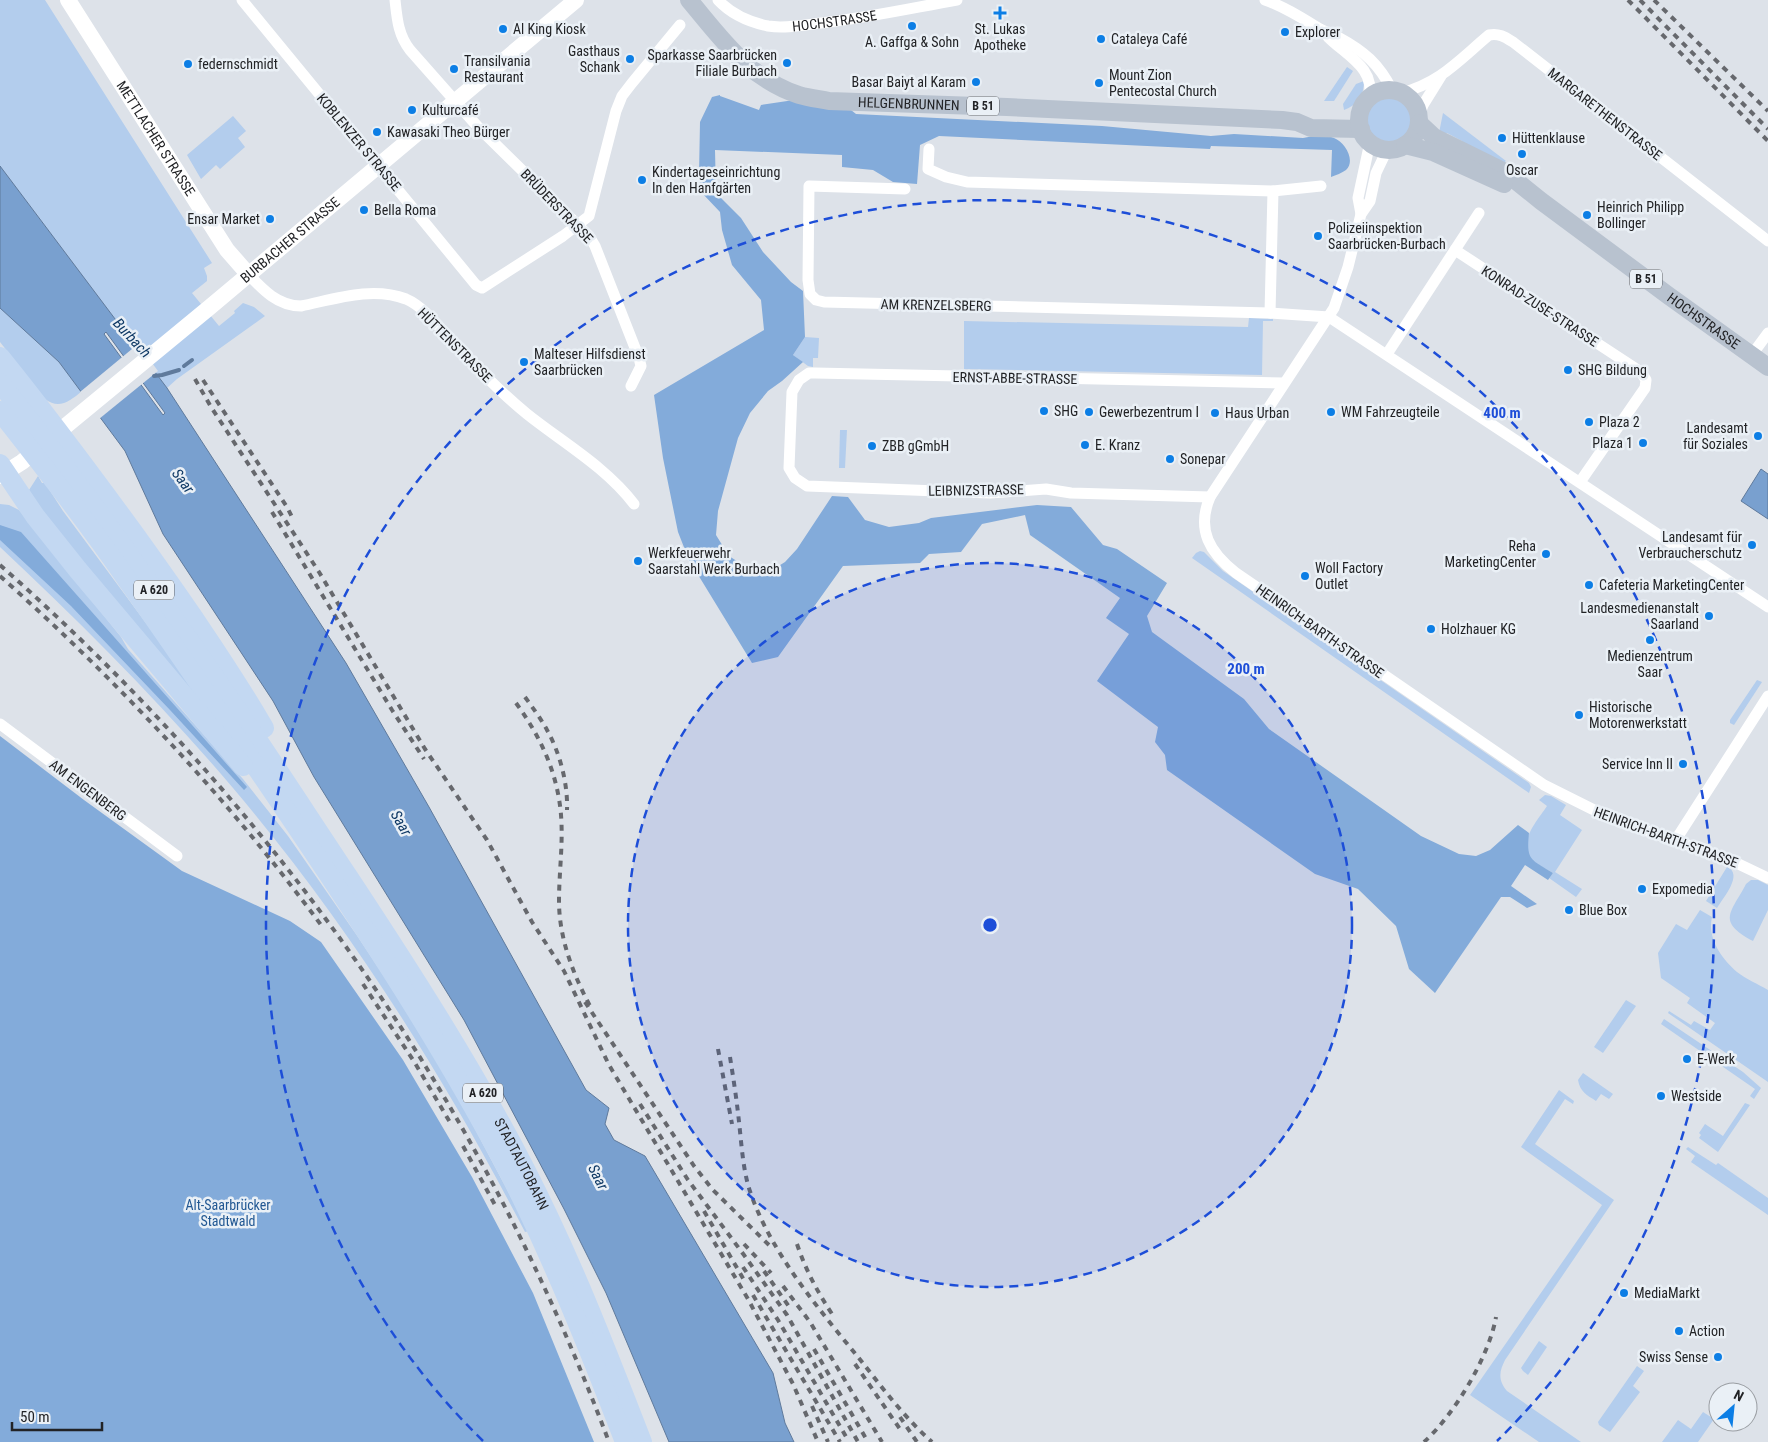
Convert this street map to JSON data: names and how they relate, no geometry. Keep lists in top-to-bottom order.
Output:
{
  "streets": {
    "highway": ["A 620", "STADTAUTOBAHN"],
    "main road": [
      "HOCHSTRASSE",
      "HELGENBRUNNEN",
      "B 51",
      "METTLACHER STRASSE",
      "BURBACHER STRASSE"
    ],
    "street": [
      "MARGARETHENSTRASSE",
      "KOBLENZER STRASSE",
      "BRÜDERSTRASSE",
      "AM KRENZELSBERG",
      "KONRAD-ZUSE-STRASSE",
      "HÜTTENSTRASSE",
      "ERNST-ABBE-STRASSE",
      "LEIBNIZSTRASSE",
      "HEINRICH-BARTH-STRASSE",
      "AM ENGENBERG"
    ]
  },
  "crossings": [
    ["HOCHSTRASSE", "HELGENBRUNNEN"],
    ["HOCHSTRASSE", "B 51"],
    ["HOCHSTRASSE", "MARGARETHENSTRASSE"],
    ["HOCHSTRASSE", "HEINRICH-BARTH-STRASSE"],
    ["HELGENBRUNNEN", "B 51"],
    ["HELGENBRUNNEN", "MARGARETHENSTRASSE"],
    ["HELGENBRUNNEN", "HEINRICH-BARTH-STRASSE"],
    ["B 51", "MARGARETHENSTRASSE"],
    ["B 51", "HEINRICH-BARTH-STRASSE"],
    ["MARGARETHENSTRASSE", "HEINRICH-BARTH-STRASSE"],
    ["METTLACHER STRASSE", "BURBACHER STRASSE"],
    ["METTLACHER STRASSE", "HÜTTENSTRASSE"],
    ["KOBLENZER STRASSE", "BRÜDERSTRASSE"],
    ["KOBLENZER STRASSE", "BURBACHER STRASSE"],
    ["BRÜDERSTRASSE", "BURBACHER STRASSE"],
    ["BURBACHER STRASSE", "HÜTTENSTRASSE"],
    ["AM KRENZELSBERG", "HEINRICH-BARTH-STRASSE"],
    ["ERNST-ABBE-STRASSE", "LEIBNIZSTRASSE"],
    ["ERNST-ABBE-STRASSE", "HEINRICH-BARTH-STRASSE"],
    ["LEIBNIZSTRASSE", "HEINRICH-BARTH-STRASSE"],
    ["A 620", "STADTAUTOBAHN"]
  ],
  "water": ["Burbach", "Saar"],
  "parks": ["Alt-Saarbrücker Stadtwald"],
  "places": {
    "health": ["St. Lukas Apotheke"],
    "other": [
      "A. Gaffga & Sohn",
      "Al King Kiosk",
      "Explorer",
      "Cataleya Café",
      "Gasthaus Schank",
      "Sparkasse Saarbrücken Filiale Burbach",
      "federnschmidt",
      "Transilvania Restaurant",
      "Basar Baiyt al Karam",
      "Mount Zion Pentecostal Church",
      "Kulturcafé",
      "Kawasaki Theo Bürger",
      "Hüttenklause",
      "Oscar",
      "Kindertageseinrichtung In den Hanfgärten",
      "Bella Roma",
      "Heinrich Philipp Bollinger",
      "Ensar Market",
      "Polizeiinspektion Saarbrücken-Burbach",
      "Malteser Hilfsdienst Saarbrücken",
      "SHG Bildung",
      "SHG",
      "Gewerbezentrum I",
      "WM Fahrzeugteile",
      "Haus Urban",
      "Plaza 2",
      "Landesamt für Soziales",
      "Plaza 1",
      "E. Kranz",
      "ZBB gGmbH",
      "Sonepar",
      "Landesamt für Verbraucherschutz",
      "Reha MarketingCenter",
      "Werkfeuerwehr Saarstahl Werk Burbach",
      "Woll Factory Outlet",
      "Cafeteria MarketingCenter",
      "Landesmedienanstalt Saarland",
      "Holzhauer KG",
      "Medienzentrum Saar",
      "Historische Motorenwerkstatt",
      "Service Inn II",
      "Expomedia",
      "Blue Box",
      "E-Werk",
      "Westside",
      "MediaMarkt",
      "Action",
      "Swiss Sense"
    ]
  },
  "scale_bar": "50 m",
  "north": "top right",
  "rings": ["400 m", "200 m"]
}
